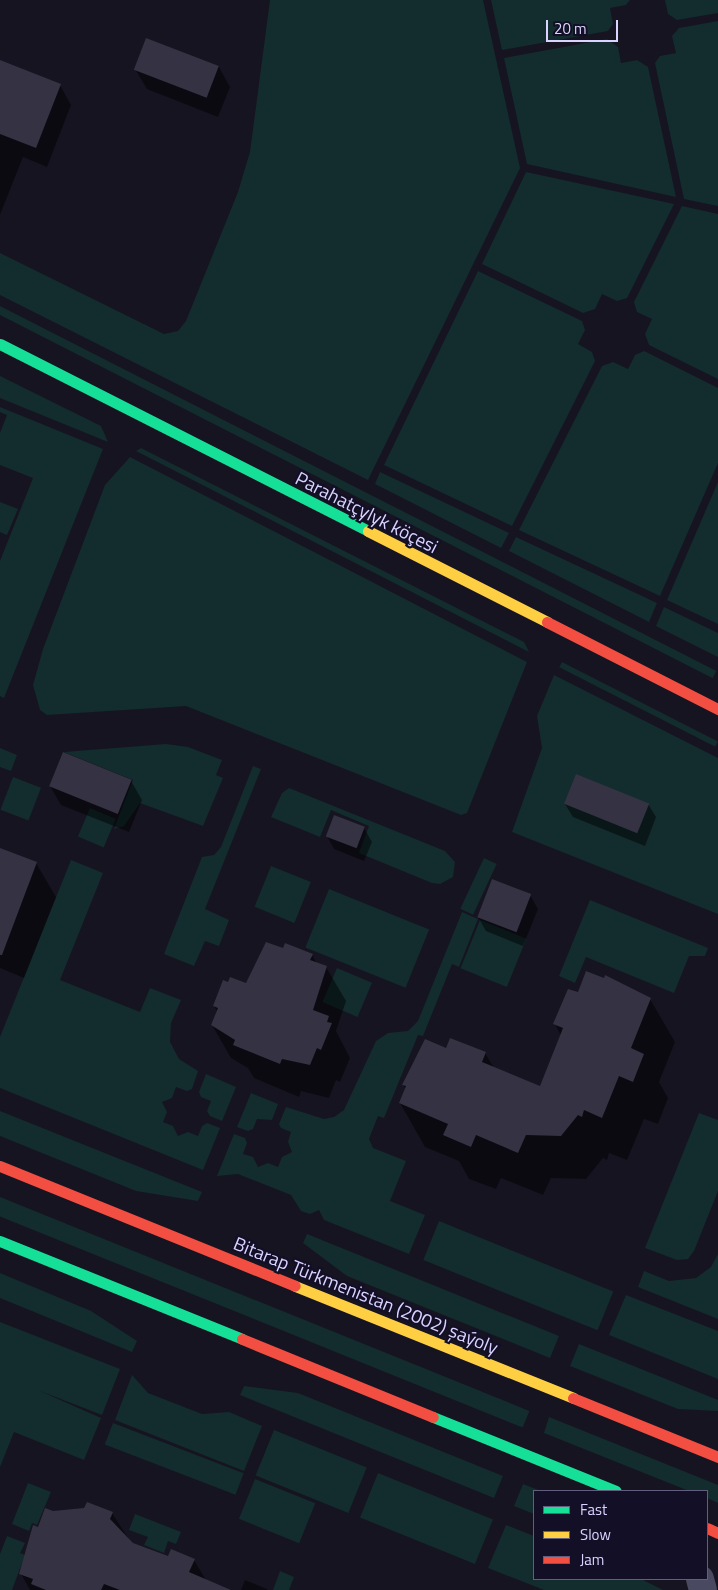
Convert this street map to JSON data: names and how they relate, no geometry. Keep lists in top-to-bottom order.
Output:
{
  "streets": {
    "main road": ["Parahatçylyk köçesi", "Bitarap Türkmenistan (2002) şaýoly"]
  },
  "legend": ["Fast", "Slow", "Jam"],
  "scale_bar": "20 m"
}
